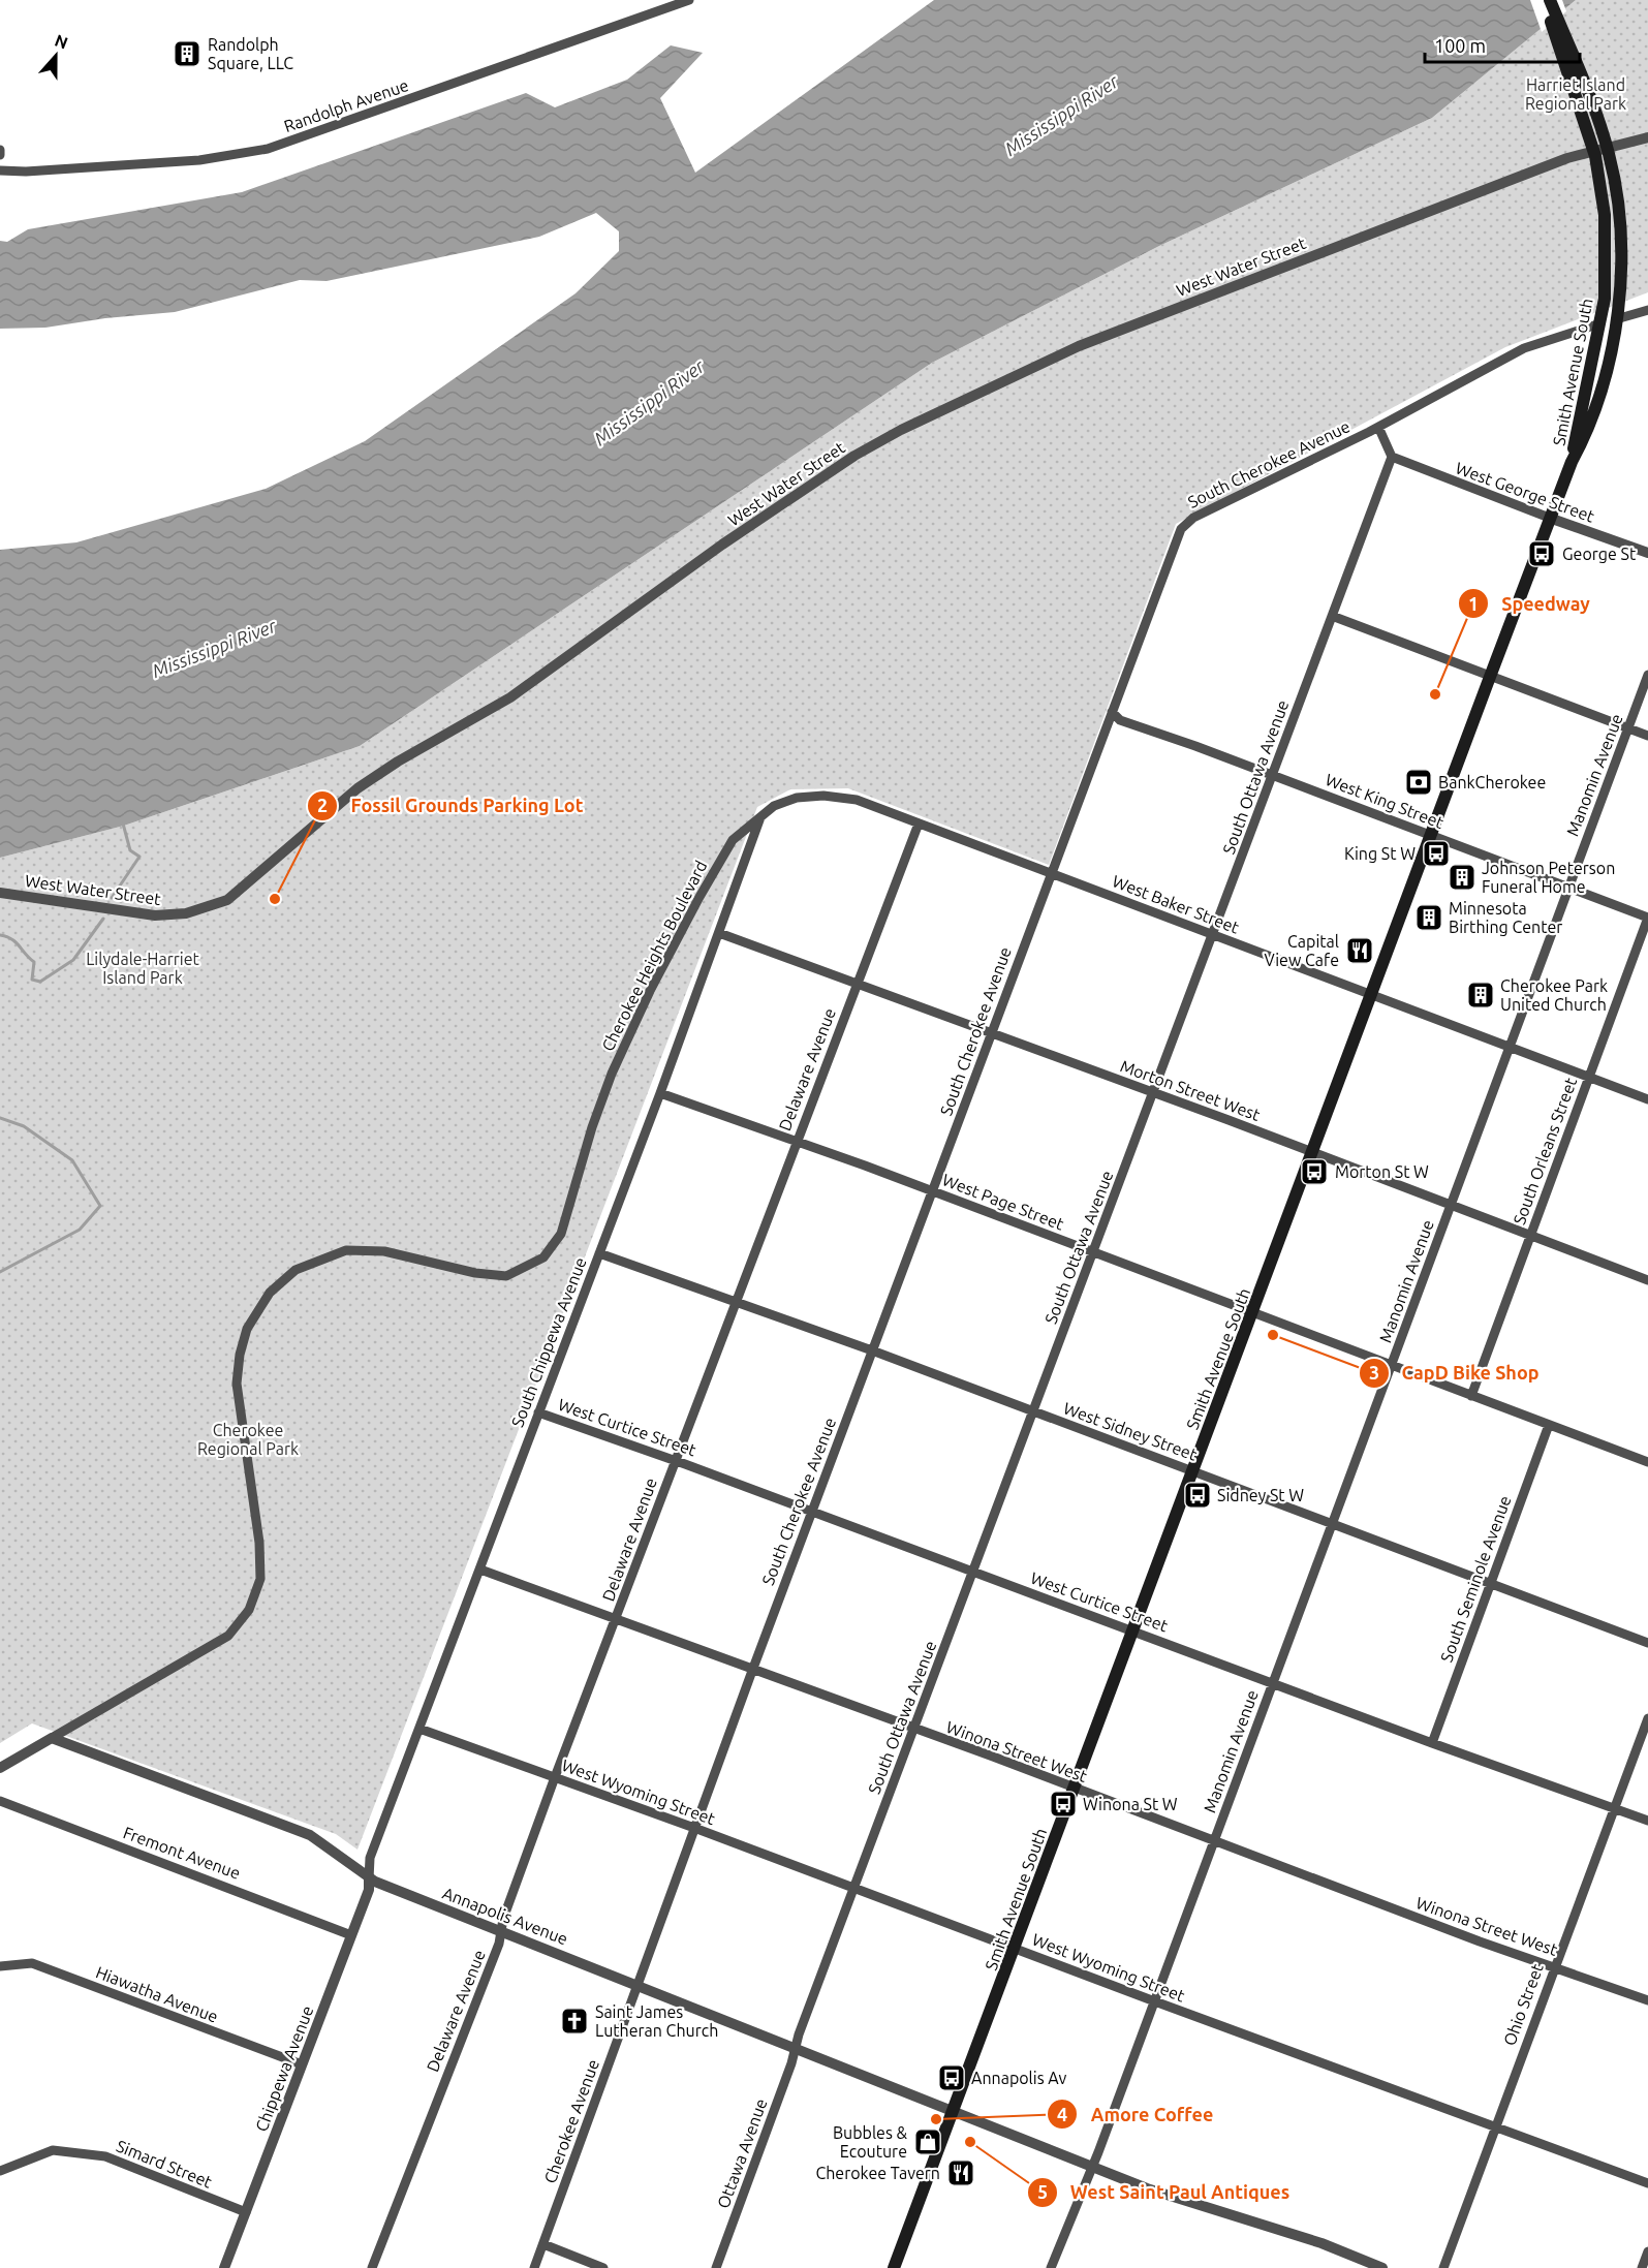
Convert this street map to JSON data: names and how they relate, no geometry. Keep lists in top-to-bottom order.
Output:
{
  "streets": {
    "main road": ["Smith Avenue South"],
    "street": [
      "Randolph Avenue",
      "West Water Street",
      "South Cherokee Avenue",
      "West George Street",
      "Manomin Avenue",
      "South Ottawa Avenue",
      "West King Street",
      "West Baker Street",
      "Cherokee Heights Boulevard",
      "Delaware Avenue",
      "Morton Street West",
      "South Orleans Street",
      "West Page Street",
      "South Chippewa Avenue",
      "West Curtice Street",
      "West Sidney Street",
      "South Seminole Avenue",
      "Winona Street West",
      "West Wyoming Street",
      "Fremont Avenue",
      "Annapolis Avenue",
      "Hiawatha Avenue",
      "Ohio Street",
      "Chippewa Avenue",
      "Cherokee Avenue",
      "Ottawa Avenue",
      "Simard Street"
    ]
  },
  "crossings": [
    ["Smith Avenue South", "South Cherokee Avenue"],
    ["Smith Avenue South", "West George Street"],
    ["Smith Avenue South", "West King Street"],
    ["Smith Avenue South", "West Baker Street"],
    ["Smith Avenue South", "Morton Street West"],
    ["Smith Avenue South", "West Page Street"],
    ["Smith Avenue South", "West Curtice Street"],
    ["Smith Avenue South", "West Sidney Street"],
    ["Smith Avenue South", "Winona Street West"],
    ["Smith Avenue South", "West Wyoming Street"],
    ["Smith Avenue South", "Annapolis Avenue"],
    ["South Cherokee Avenue", "West King Street"],
    ["South Cherokee Avenue", "West Baker Street"],
    ["South Cherokee Avenue", "Morton Street West"],
    ["South Cherokee Avenue", "West Page Street"],
    ["South Cherokee Avenue", "West Curtice Street"],
    ["South Cherokee Avenue", "West Sidney Street"],
    ["South Cherokee Avenue", "Winona Street West"],
    ["South Cherokee Avenue", "West Wyoming Street"],
    ["South Cherokee Avenue", "Annapolis Avenue"],
    ["South Cherokee Avenue", "Cherokee Avenue"],
    ["West George Street", "South Ottawa Avenue"],
    ["Manomin Avenue", "West King Street"],
    ["Manomin Avenue", "West Baker Street"],
    ["Manomin Avenue", "Morton Street West"],
    ["Manomin Avenue", "West Page Street"],
    ["Manomin Avenue", "West Curtice Street"],
    ["Manomin Avenue", "West Sidney Street"],
    ["Manomin Avenue", "Winona Street West"],
    ["Manomin Avenue", "West Wyoming Street"],
    ["Manomin Avenue", "Annapolis Avenue"],
    ["South Ottawa Avenue", "West King Street"],
    ["South Ottawa Avenue", "West Baker Street"],
    ["South Ottawa Avenue", "Morton Street West"],
    ["South Ottawa Avenue", "West Page Street"],
    ["South Ottawa Avenue", "West Curtice Street"],
    ["South Ottawa Avenue", "West Sidney Street"],
    ["South Ottawa Avenue", "Winona Street West"],
    ["South Ottawa Avenue", "West Wyoming Street"],
    ["South Ottawa Avenue", "Annapolis Avenue"],
    ["South Ottawa Avenue", "Ottawa Avenue"],
    ["West King Street", "South Orleans Street"],
    ["West Baker Street", "Cherokee Heights Boulevard"],
    ["West Baker Street", "Delaware Avenue"],
    ["West Baker Street", "South Orleans Street"],
    ["West Baker Street", "South Chippewa Avenue"],
    ["Cherokee Heights Boulevard", "South Chippewa Avenue"],
    ["Cherokee Heights Boulevard", "Annapolis Avenue"],
    ["Delaware Avenue", "Morton Street West"],
    ["Delaware Avenue", "West Page Street"],
    ["Delaware Avenue", "West Curtice Street"],
    ["Delaware Avenue", "West Sidney Street"],
    ["Delaware Avenue", "Winona Street West"],
    ["Delaware Avenue", "West Wyoming Street"],
    ["Delaware Avenue", "Annapolis Avenue"],
    ["Morton Street West", "South Orleans Street"],
    ["Morton Street West", "South Chippewa Avenue"],
    ["South Orleans Street", "West Page Street"],
    ["West Page Street", "South Chippewa Avenue"],
    ["West Page Street", "South Seminole Avenue"],
    ["South Chippewa Avenue", "West Curtice Street"],
    ["South Chippewa Avenue", "West Sidney Street"],
    ["South Chippewa Avenue", "Winona Street West"],
    ["South Chippewa Avenue", "West Wyoming Street"],
    ["South Chippewa Avenue", "Annapolis Avenue"],
    ["South Chippewa Avenue", "Chippewa Avenue"],
    ["West Curtice Street", "South Seminole Avenue"],
    ["West Curtice Street", "Ohio Street"],
    ["West Sidney Street", "South Seminole Avenue"],
    ["Winona Street West", "Ohio Street"],
    ["West Wyoming Street", "Ohio Street"],
    ["Fremont Avenue", "Chippewa Avenue"],
    ["Annapolis Avenue", "Chippewa Avenue"],
    ["Annapolis Avenue", "Cherokee Avenue"],
    ["Annapolis Avenue", "Ottawa Avenue"],
    ["Hiawatha Avenue", "Chippewa Avenue"],
    ["Chippewa Avenue", "Simard Street"]
  ],
  "water": ["Mississippi River"],
  "parks": ["Harriet Island Regional Park", "Lilydale-Harriet Island Park", "Cherokee Regional Park"],
  "places": {
    "building": [
      "Randolph Square, LLC",
      "Johnson Peterson Funeral Home",
      "Minnesota Birthing Center",
      "Cherokee Park United Church"
    ],
    "bus stop": [
      "George St",
      "King St W",
      "Morton St W",
      "Sidney St W",
      "Winona St W",
      "Annapolis Av"
    ],
    "other": [
      "Speedway",
      "Fossil Grounds Parking Lot",
      "CapD Bike Shop",
      "Amore Coffee",
      "West Saint Paul Antiques"
    ],
    "bank": ["BankCherokee"],
    "restaurant": ["Capital View Cafe", "Cherokee Tavern"],
    "church": ["Saint James Lutheran Church"],
    "shop": ["Bubbles & Ecouture"]
  },
  "scale_bar": "100 m",
  "north": "top"
}
